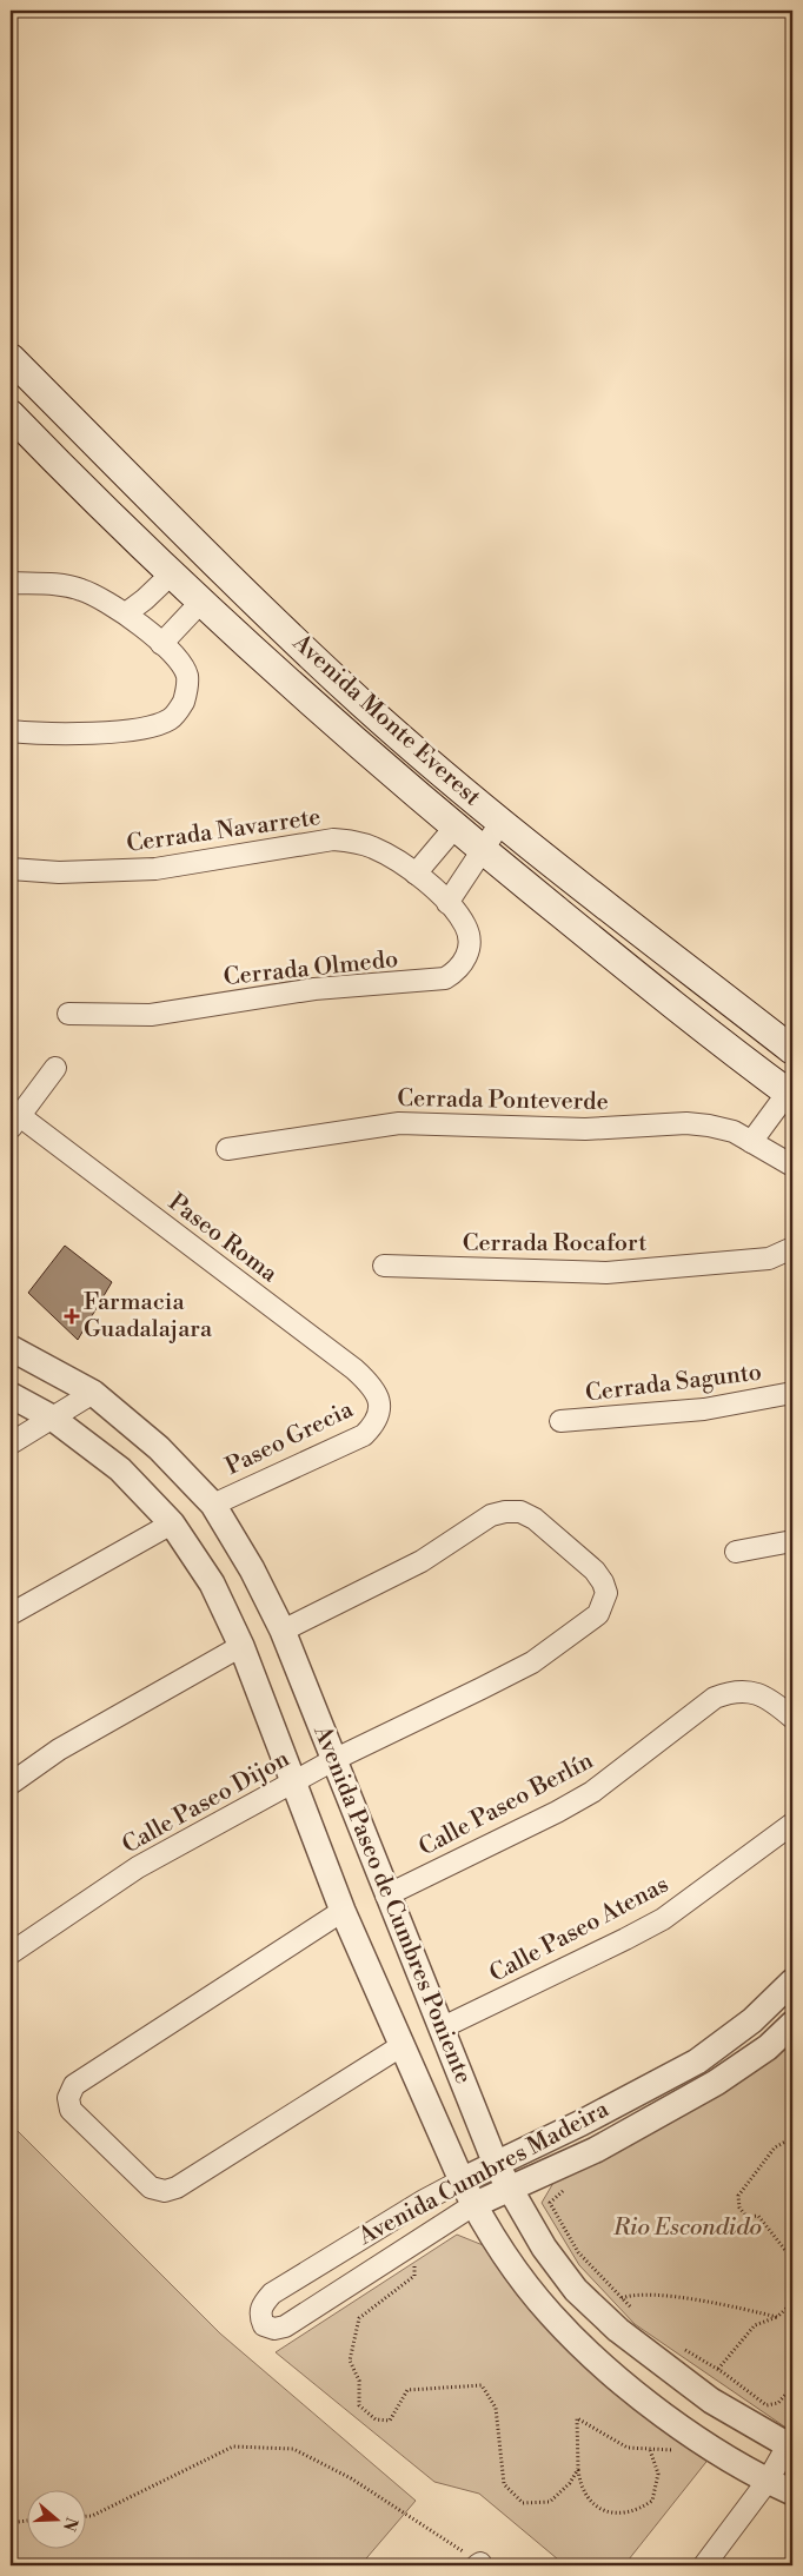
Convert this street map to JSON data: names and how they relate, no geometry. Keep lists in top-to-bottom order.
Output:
{
  "streets": {
    "main road": ["Avenida Monte Everest"],
    "street": [
      "Cerrada Navarrete",
      "Cerrada Olmedo",
      "Cerrada Ponteverde",
      "Paseo Roma",
      "Cerrada Rocafort",
      "Cerrada Sagunto",
      "Paseo Grecia",
      "Calle Paseo Dijon",
      "Calle Paseo Berlín",
      "Avenida Paseo de Cumbres Poniente",
      "Calle Paseo Atenas",
      "Avenida Cumbres Madeira"
    ]
  },
  "crossings": [
    ["Cerrada Navarrete", "Cerrada Olmedo"],
    ["Paseo Roma", "Paseo Grecia"],
    ["Paseo Grecia", "Avenida Paseo de Cumbres Poniente"],
    ["Calle Paseo Dijon", "Avenida Paseo de Cumbres Poniente"],
    ["Calle Paseo Berlín", "Avenida Paseo de Cumbres Poniente"],
    ["Avenida Paseo de Cumbres Poniente", "Calle Paseo Atenas"],
    ["Avenida Paseo de Cumbres Poniente", "Avenida Cumbres Madeira"]
  ],
  "parks": ["Rio Escondido"],
  "places": {
    "health": ["Farmacia Guadalajara"]
  },
  "north": "right"
}
